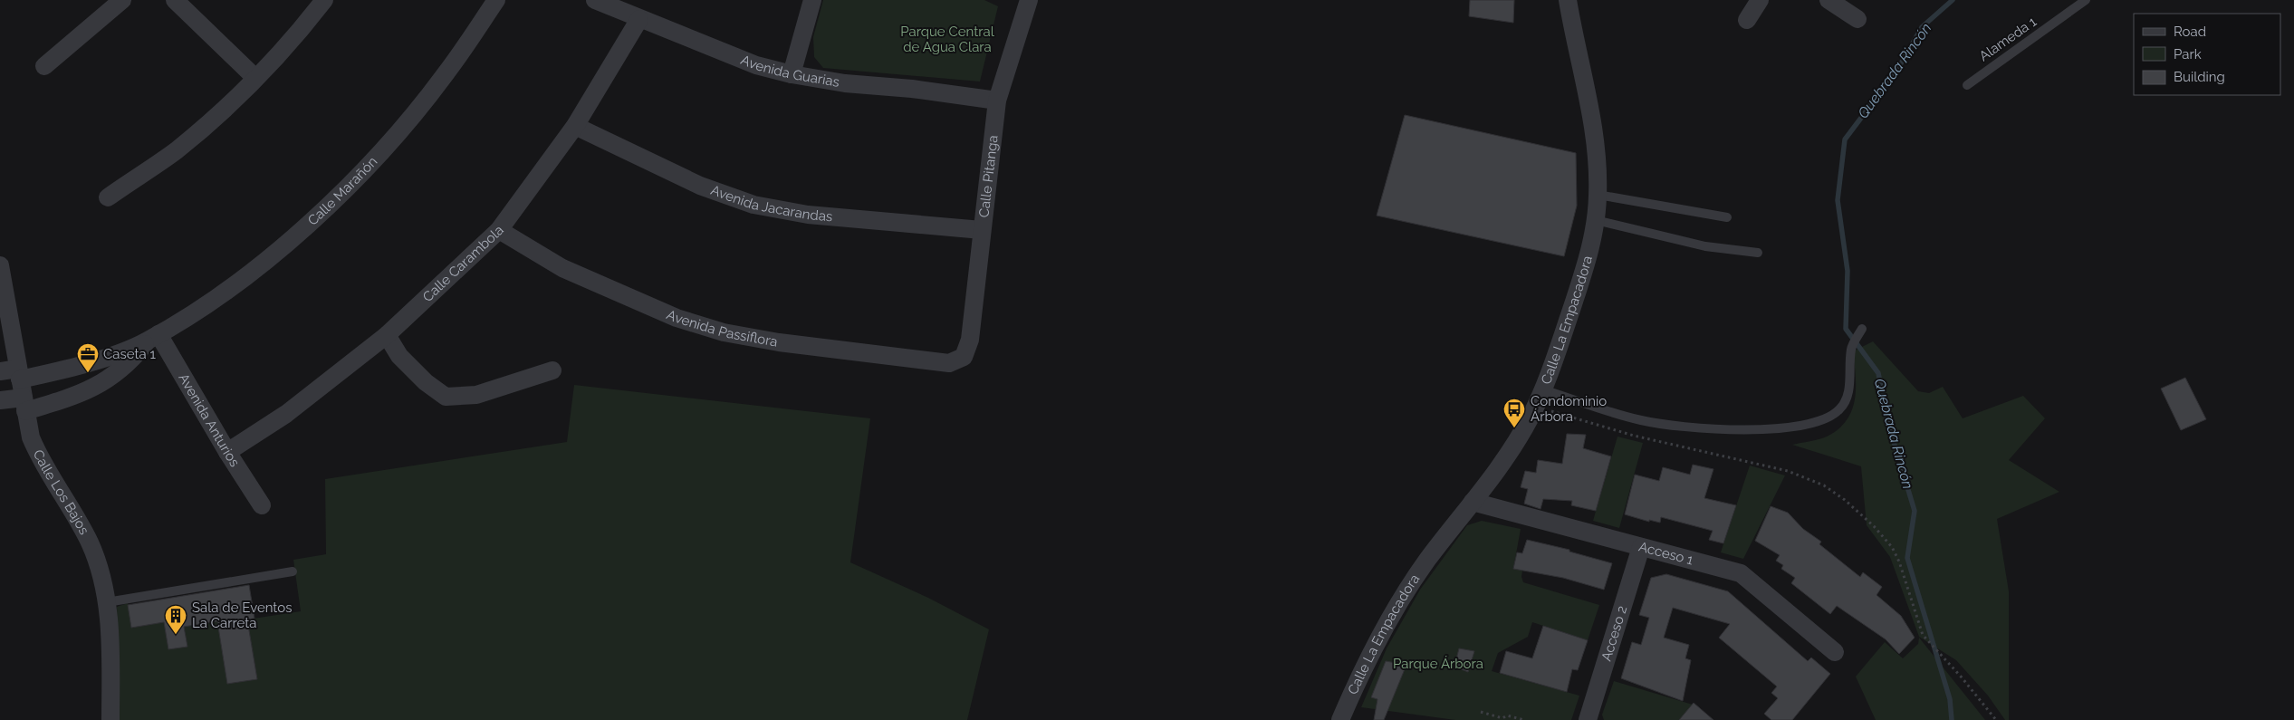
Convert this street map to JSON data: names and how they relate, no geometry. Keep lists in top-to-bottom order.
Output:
{
  "streets": {
    "street": [
      "Avenida Guarias",
      "Calle Pitanga",
      "Calle Marañón",
      "Avenida Jacarandas",
      "Calle Carambola",
      "Calle La Empacadora",
      "Avenida Passiflora",
      "Avenida Anturios",
      "Calle Los Bajos",
      "Acceso 1",
      "Acceso 2"
    ],
    "lane": ["Alameda 1"]
  },
  "crossings": [
    ["Avenida Guarias", "Calle Pitanga"],
    ["Avenida Guarias", "Calle Carambola"],
    ["Calle Pitanga", "Avenida Jacarandas"],
    ["Calle Pitanga", "Avenida Passiflora"],
    ["Calle Marañón", "Avenida Anturios"],
    ["Calle Marañón", "Calle Los Bajos"],
    ["Avenida Jacarandas", "Calle Carambola"],
    ["Calle Carambola", "Avenida Passiflora"],
    ["Calle Carambola", "Avenida Anturios"],
    ["Calle La Empacadora", "Acceso 1"],
    ["Acceso 1", "Acceso 2"]
  ],
  "water": ["Quebrada Rincón"],
  "parks": ["Parque Central de Agua Clara", "Parque Árbora"],
  "places": {
    "office": ["Caseta 1"],
    "bus stop": ["Condominio Árbora"],
    "building": ["Sala de Eventos La Carreta"]
  },
  "legend": ["Road", "Park", "Building"]
}
